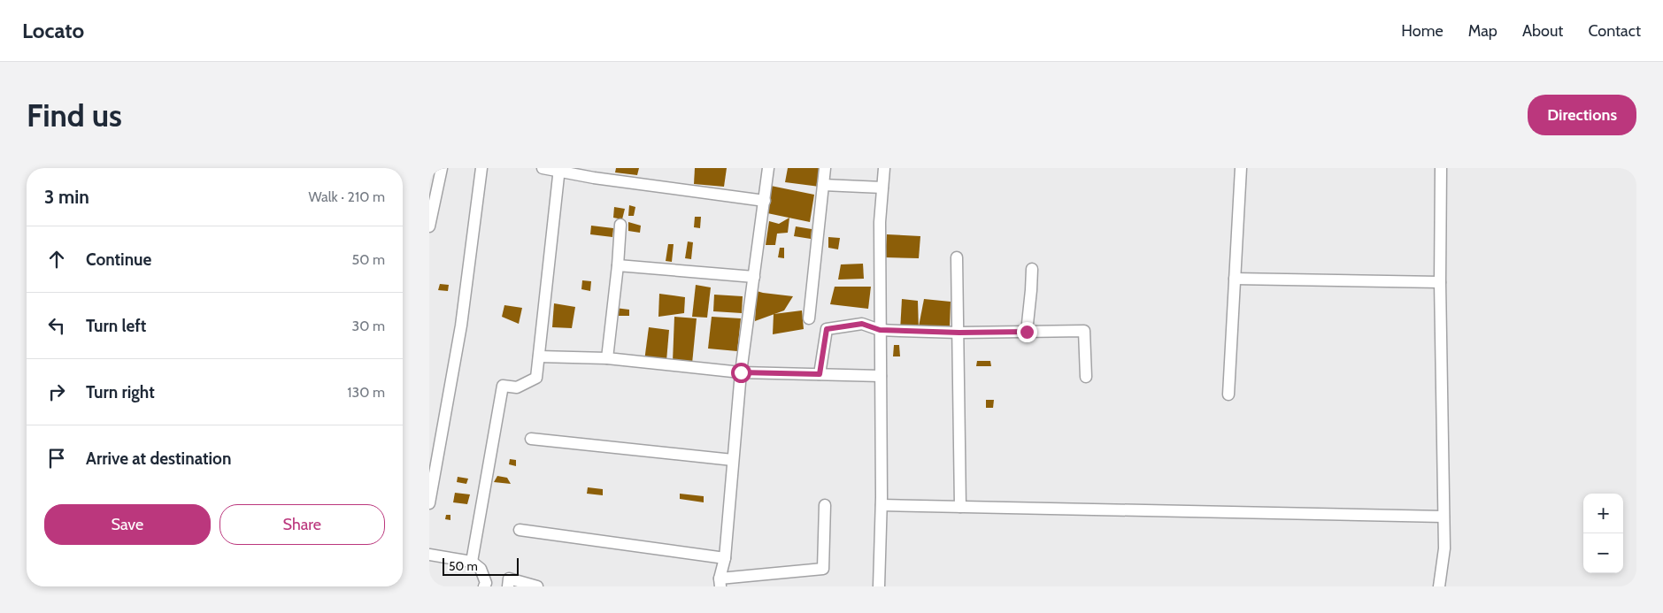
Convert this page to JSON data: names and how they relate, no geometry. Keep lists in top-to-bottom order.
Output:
{
  "scale_bar": "50 m",
  "page": {
    "header": "Locato",
    "nav": [
      "Home",
      "Map",
      "About",
      "Contact"
    ],
    "buttons": [
      "Directions",
      ["Save", "Share"]
    ],
    "title": "Find us",
    "heading": ["3 min", "Walk · 210 m"],
    "list": [
      ["Continue", "50 m"],
      ["Turn left", "30 m"],
      ["Turn right", "130 m"],
      "Arrive at destination"
    ],
    "map_buttons": ["+", "−"],
    "scale": "50 m"
  }
}
